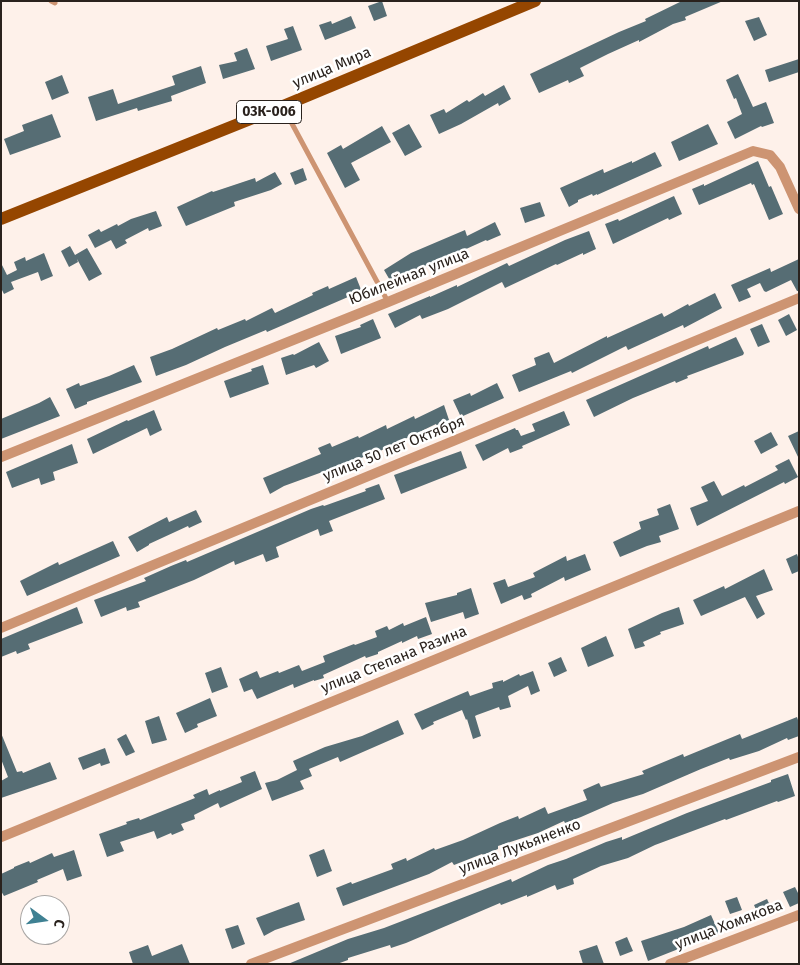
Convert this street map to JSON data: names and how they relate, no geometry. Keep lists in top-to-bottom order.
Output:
{
  "streets": {
    "main road": ["улица Мира", "03К-006"],
    "street": [
      "Юбилейная улица",
      "улица 50 лет Октября",
      "улица Степана Разина",
      "улица Лукьяненко",
      "улица Хомякова"
    ]
  },
  "north": "right"
}
